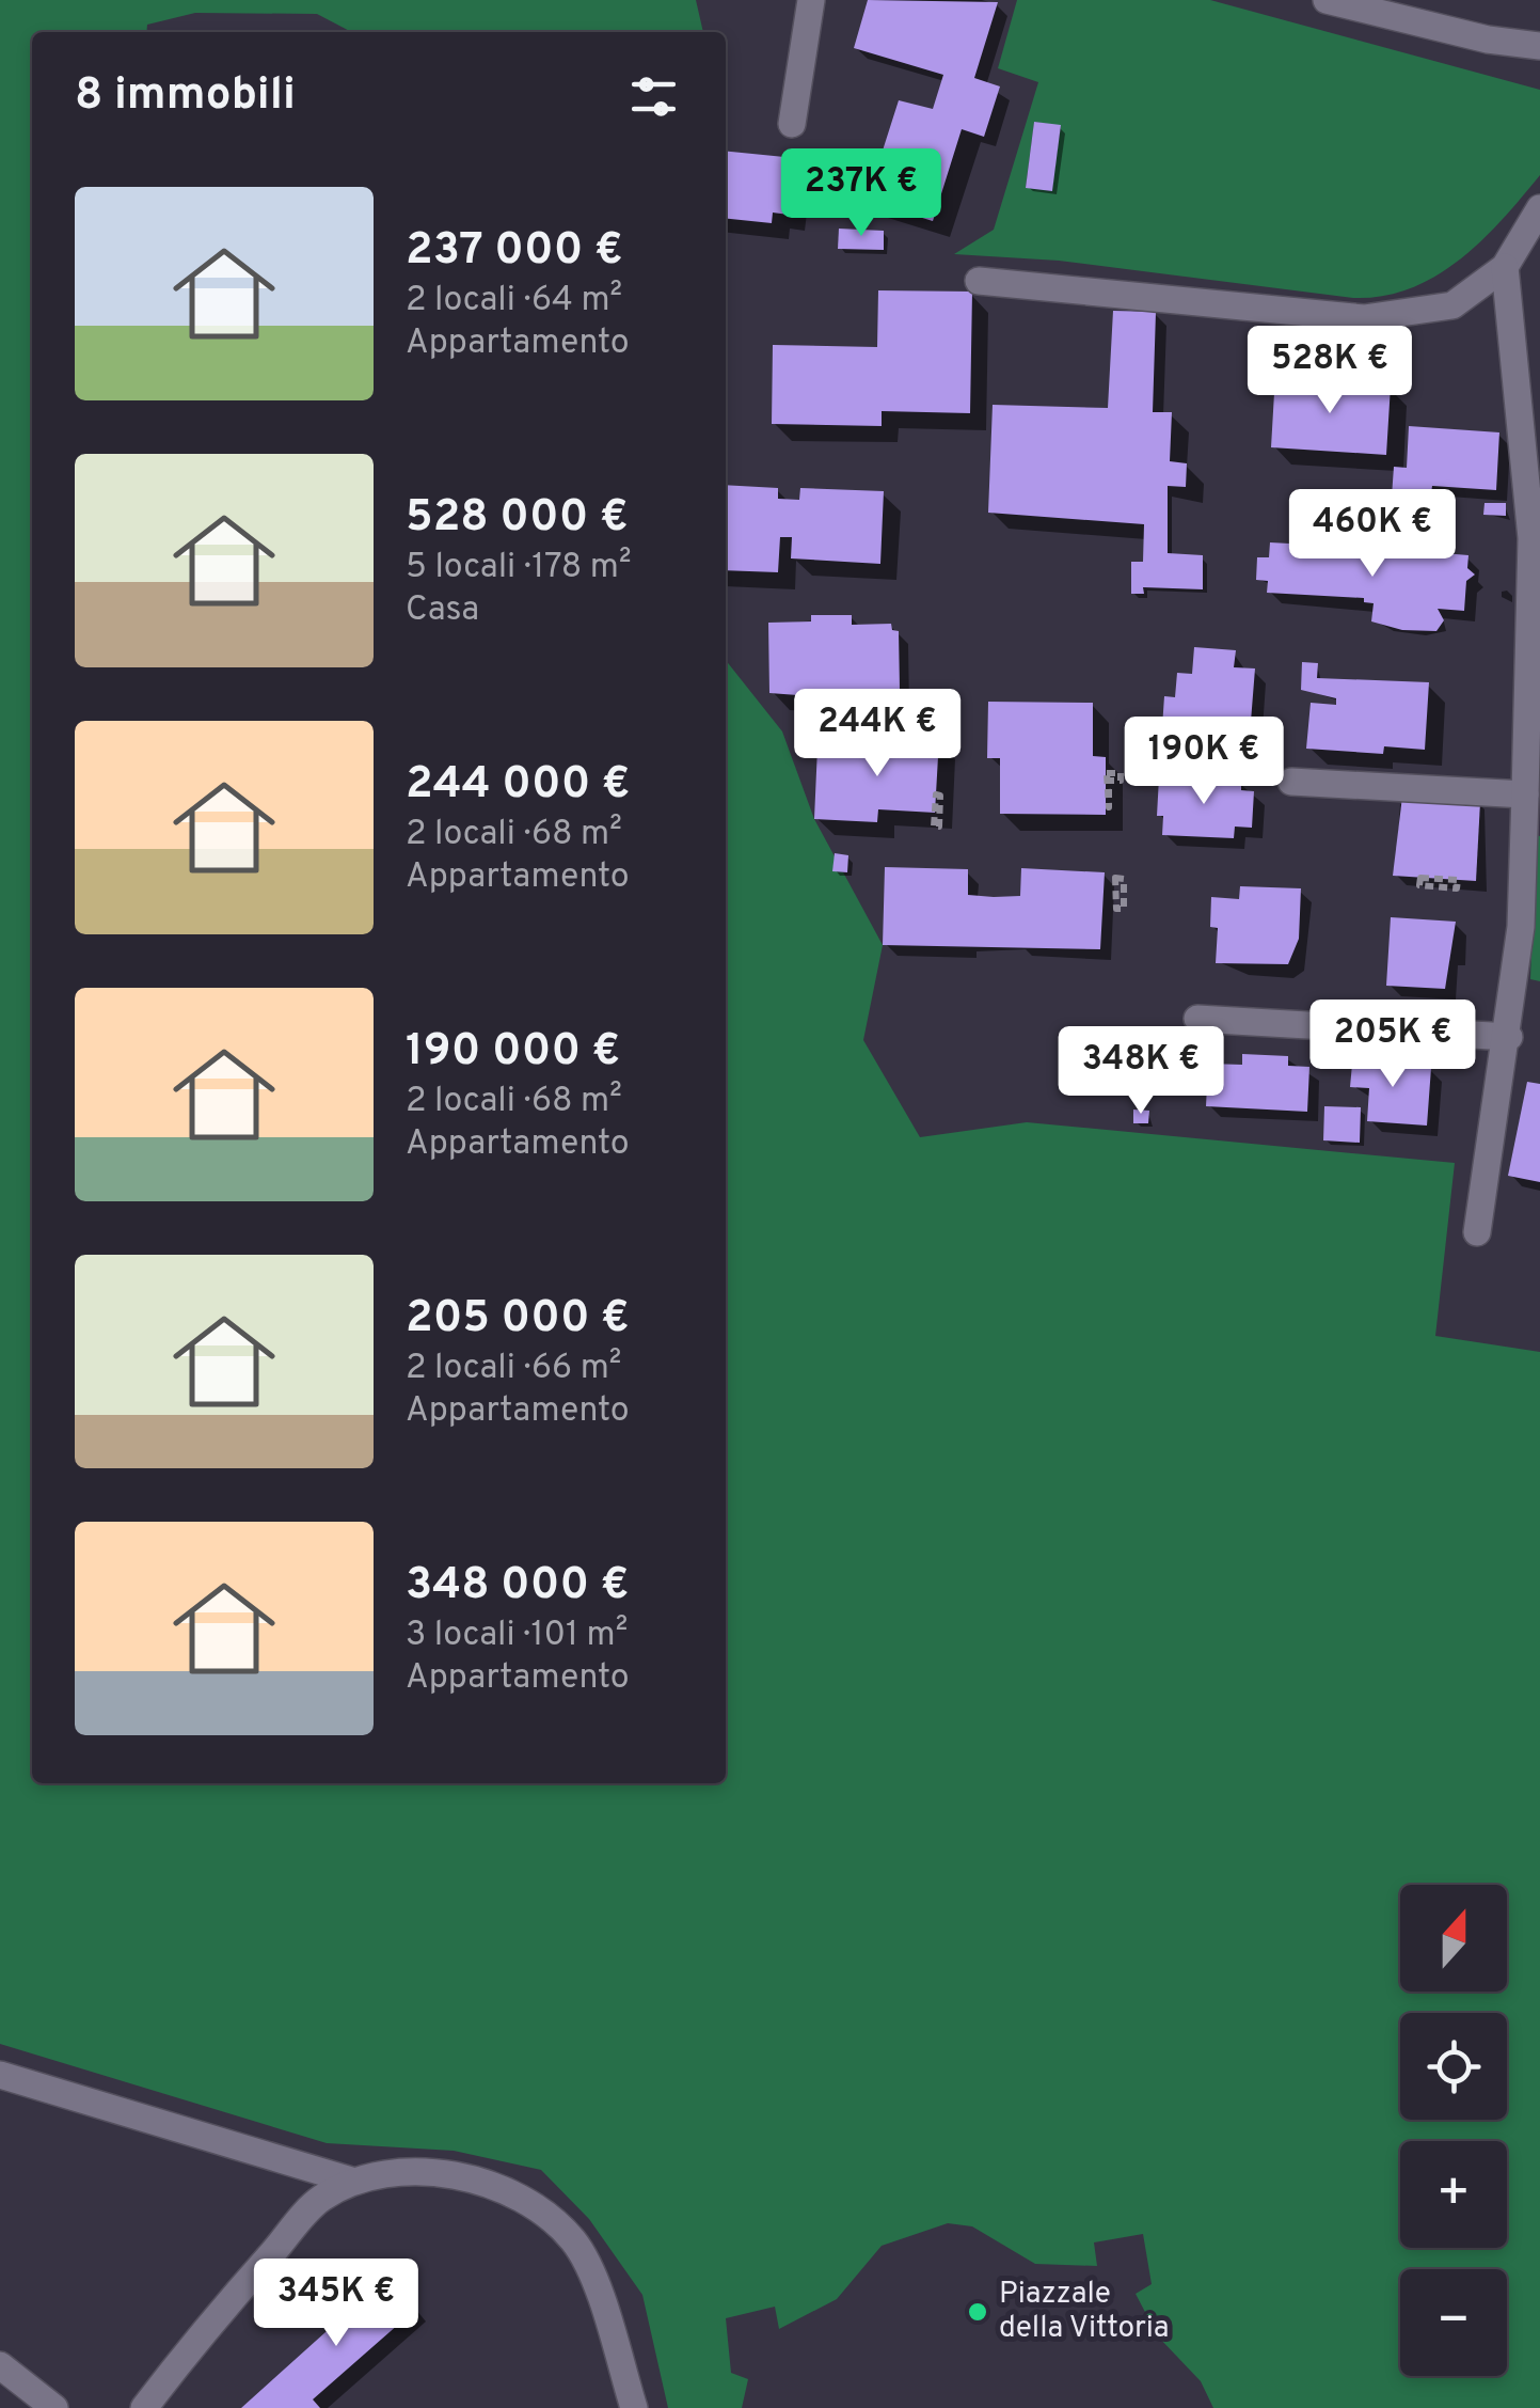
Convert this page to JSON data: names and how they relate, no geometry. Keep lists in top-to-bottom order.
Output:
{
  "places": ["Piazzale della Vittoria"],
  "north": "top",
  "page": {
    "heading": "8 immobili",
    "price": [
      "237K €",
      "528K €",
      "460K €",
      "244K €",
      "190K €",
      "205K €",
      "348K €",
      "345K €"
    ],
    "list": [
      {
        "name": "237 000 €",
        "note": "2 locali · 64 m² · Appartamento"
      },
      {
        "name": "528 000 €",
        "note": "5 locali · 178 m² · Casa"
      },
      {
        "name": "244 000 €",
        "note": "2 locali · 68 m² · Appartamento"
      },
      {
        "name": "190 000 €",
        "note": "2 locali · 68 m² · Appartamento"
      },
      {
        "name": "205 000 €",
        "note": "2 locali · 66 m² · Appartamento"
      },
      {
        "name": "348 000 €",
        "note": "3 locali · 101 m² · Appartamento"
      }
    ],
    "map_buttons": ["+", "−"]
  }
}
